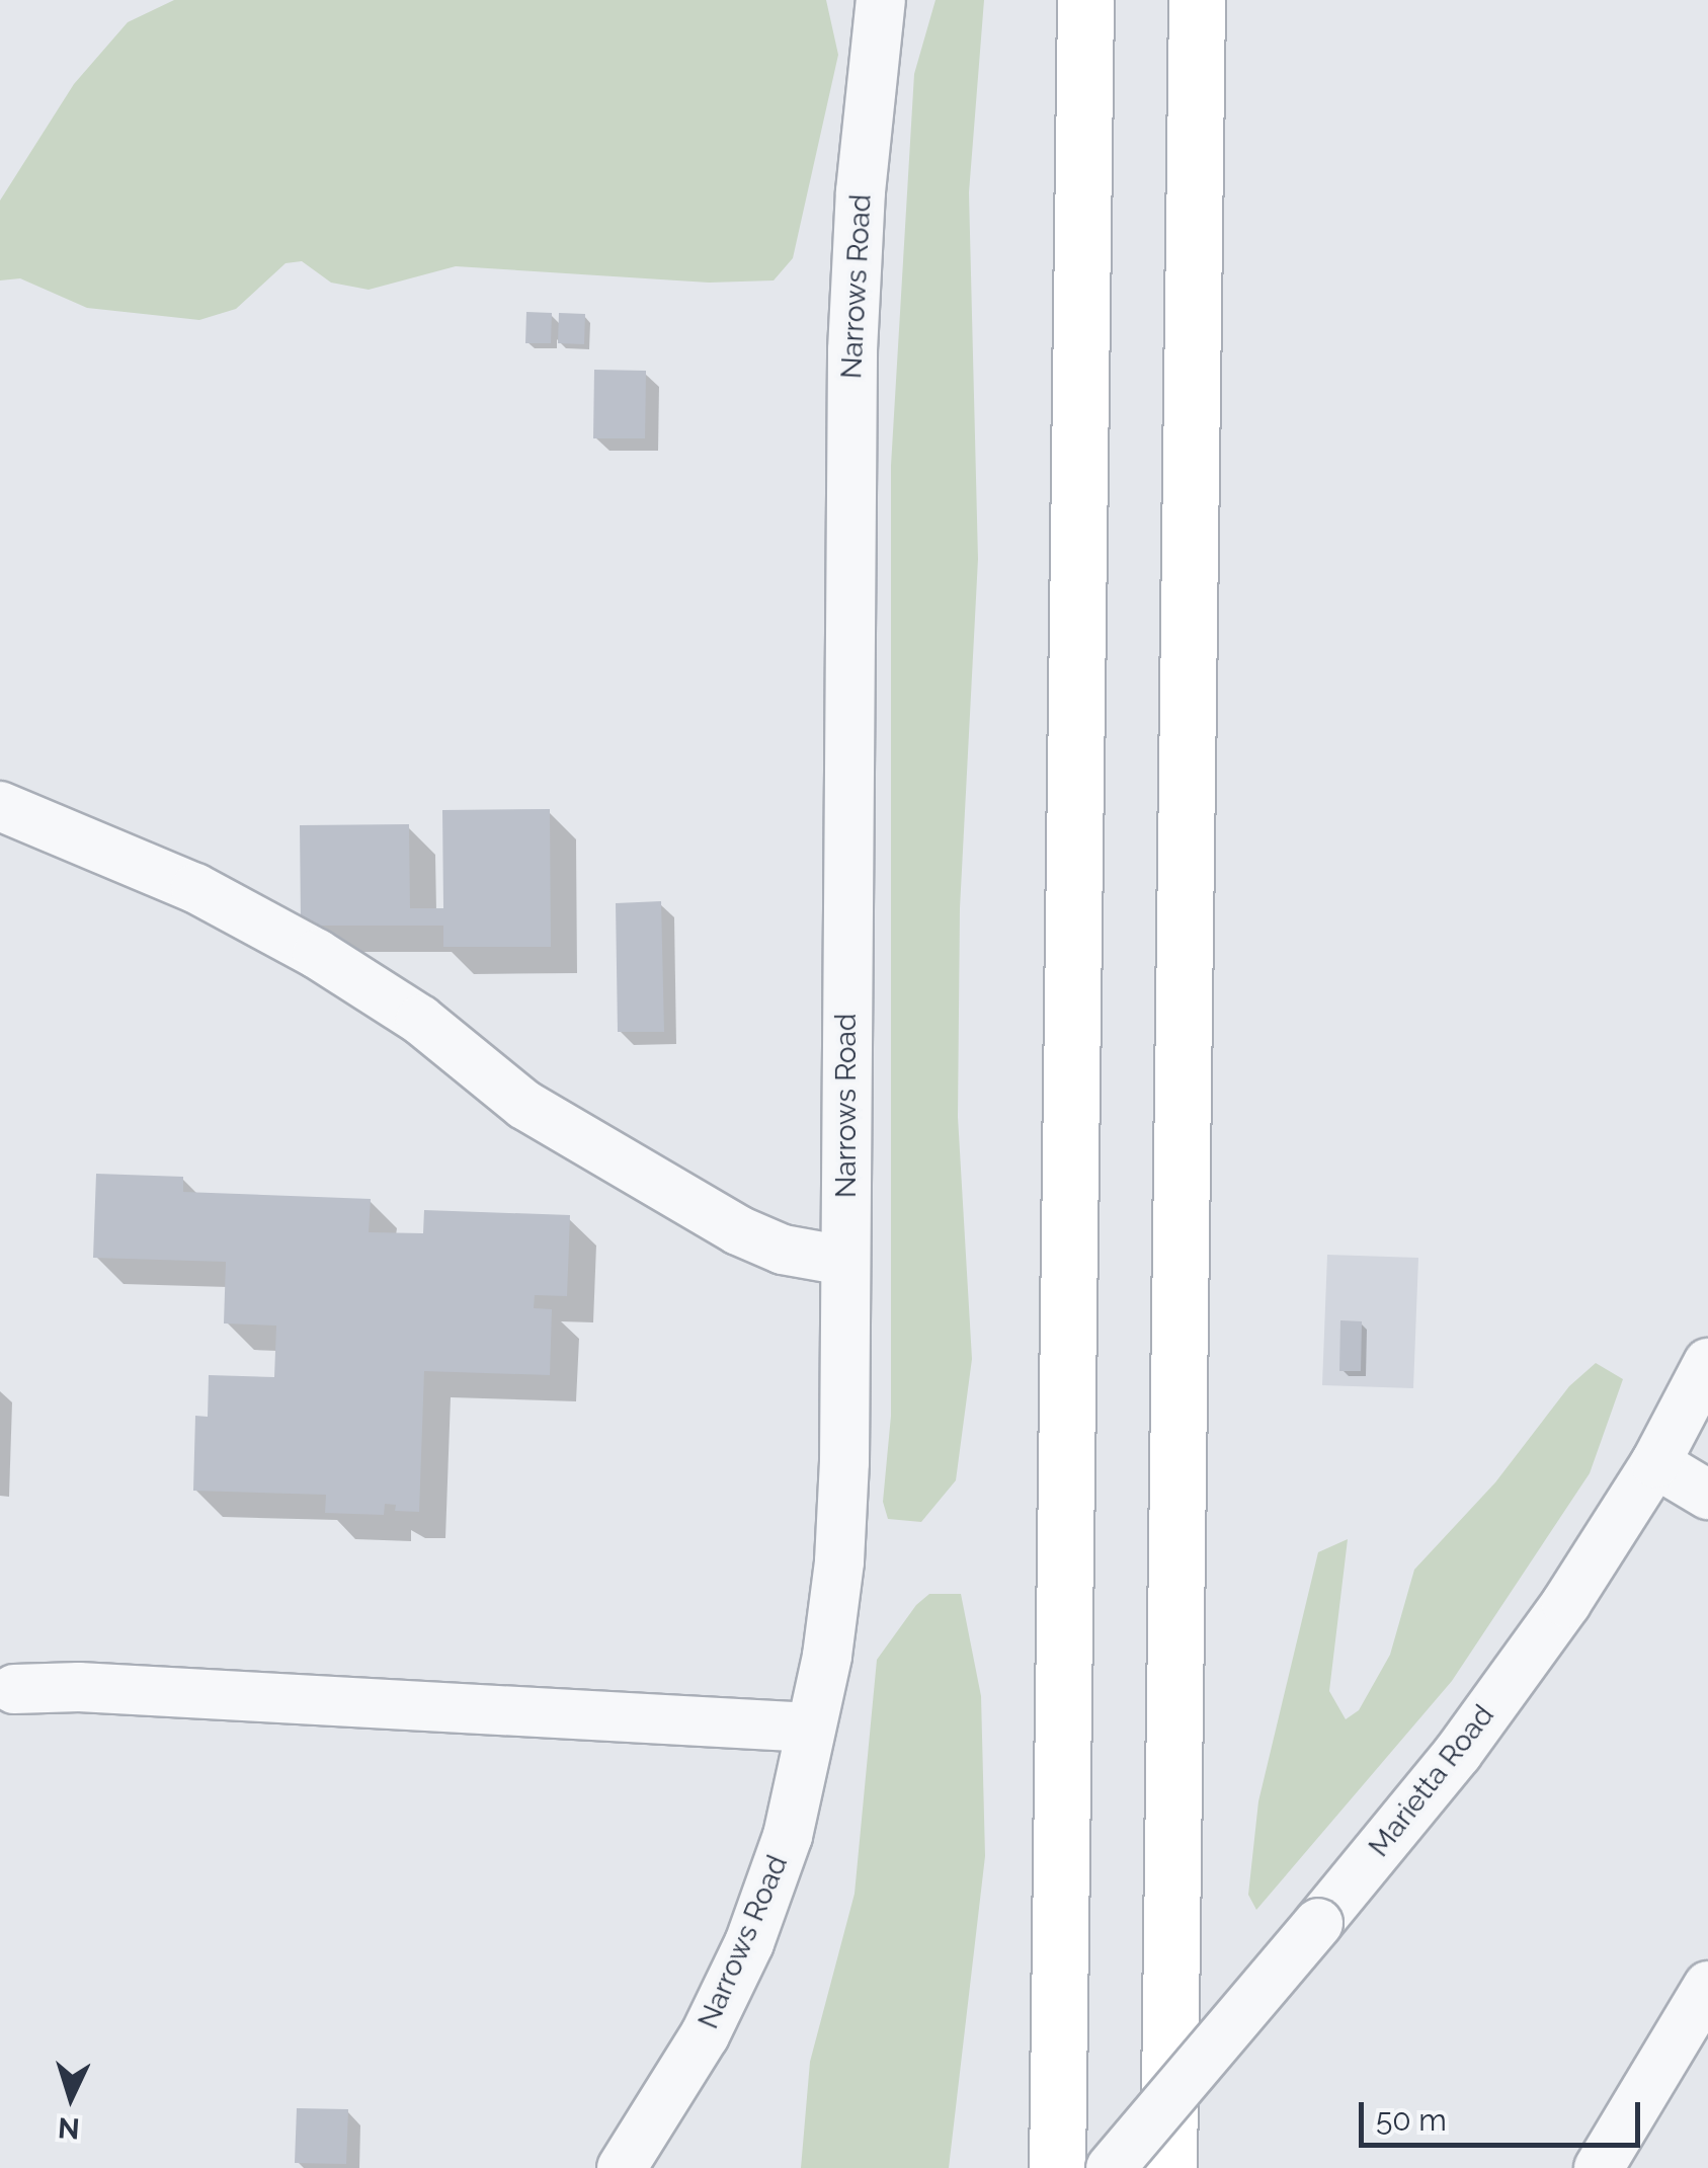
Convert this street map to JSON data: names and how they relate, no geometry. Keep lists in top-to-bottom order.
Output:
{
  "streets": {
    "street": ["Narrows Road", "Marietta Road"]
  },
  "scale_bar": "50 m",
  "north": "bottom"
}
